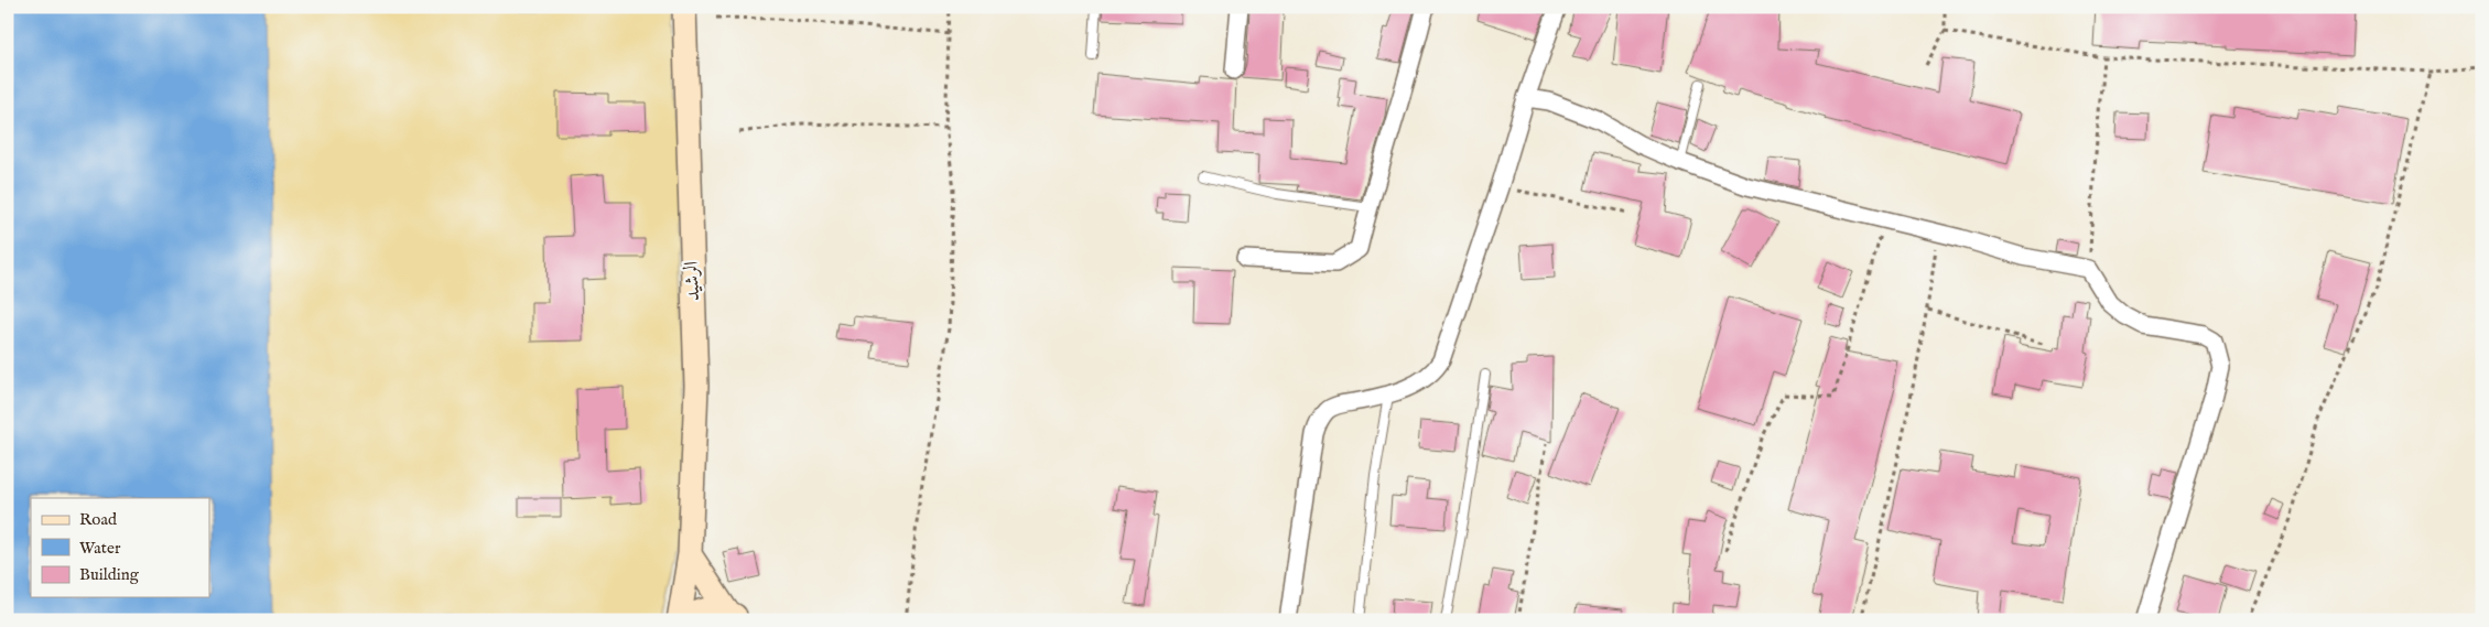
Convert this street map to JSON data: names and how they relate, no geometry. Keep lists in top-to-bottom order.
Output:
{
  "streets": {
    "main road": ["الرشيد"]
  },
  "legend": ["Road", "Water", "Building"]
}
